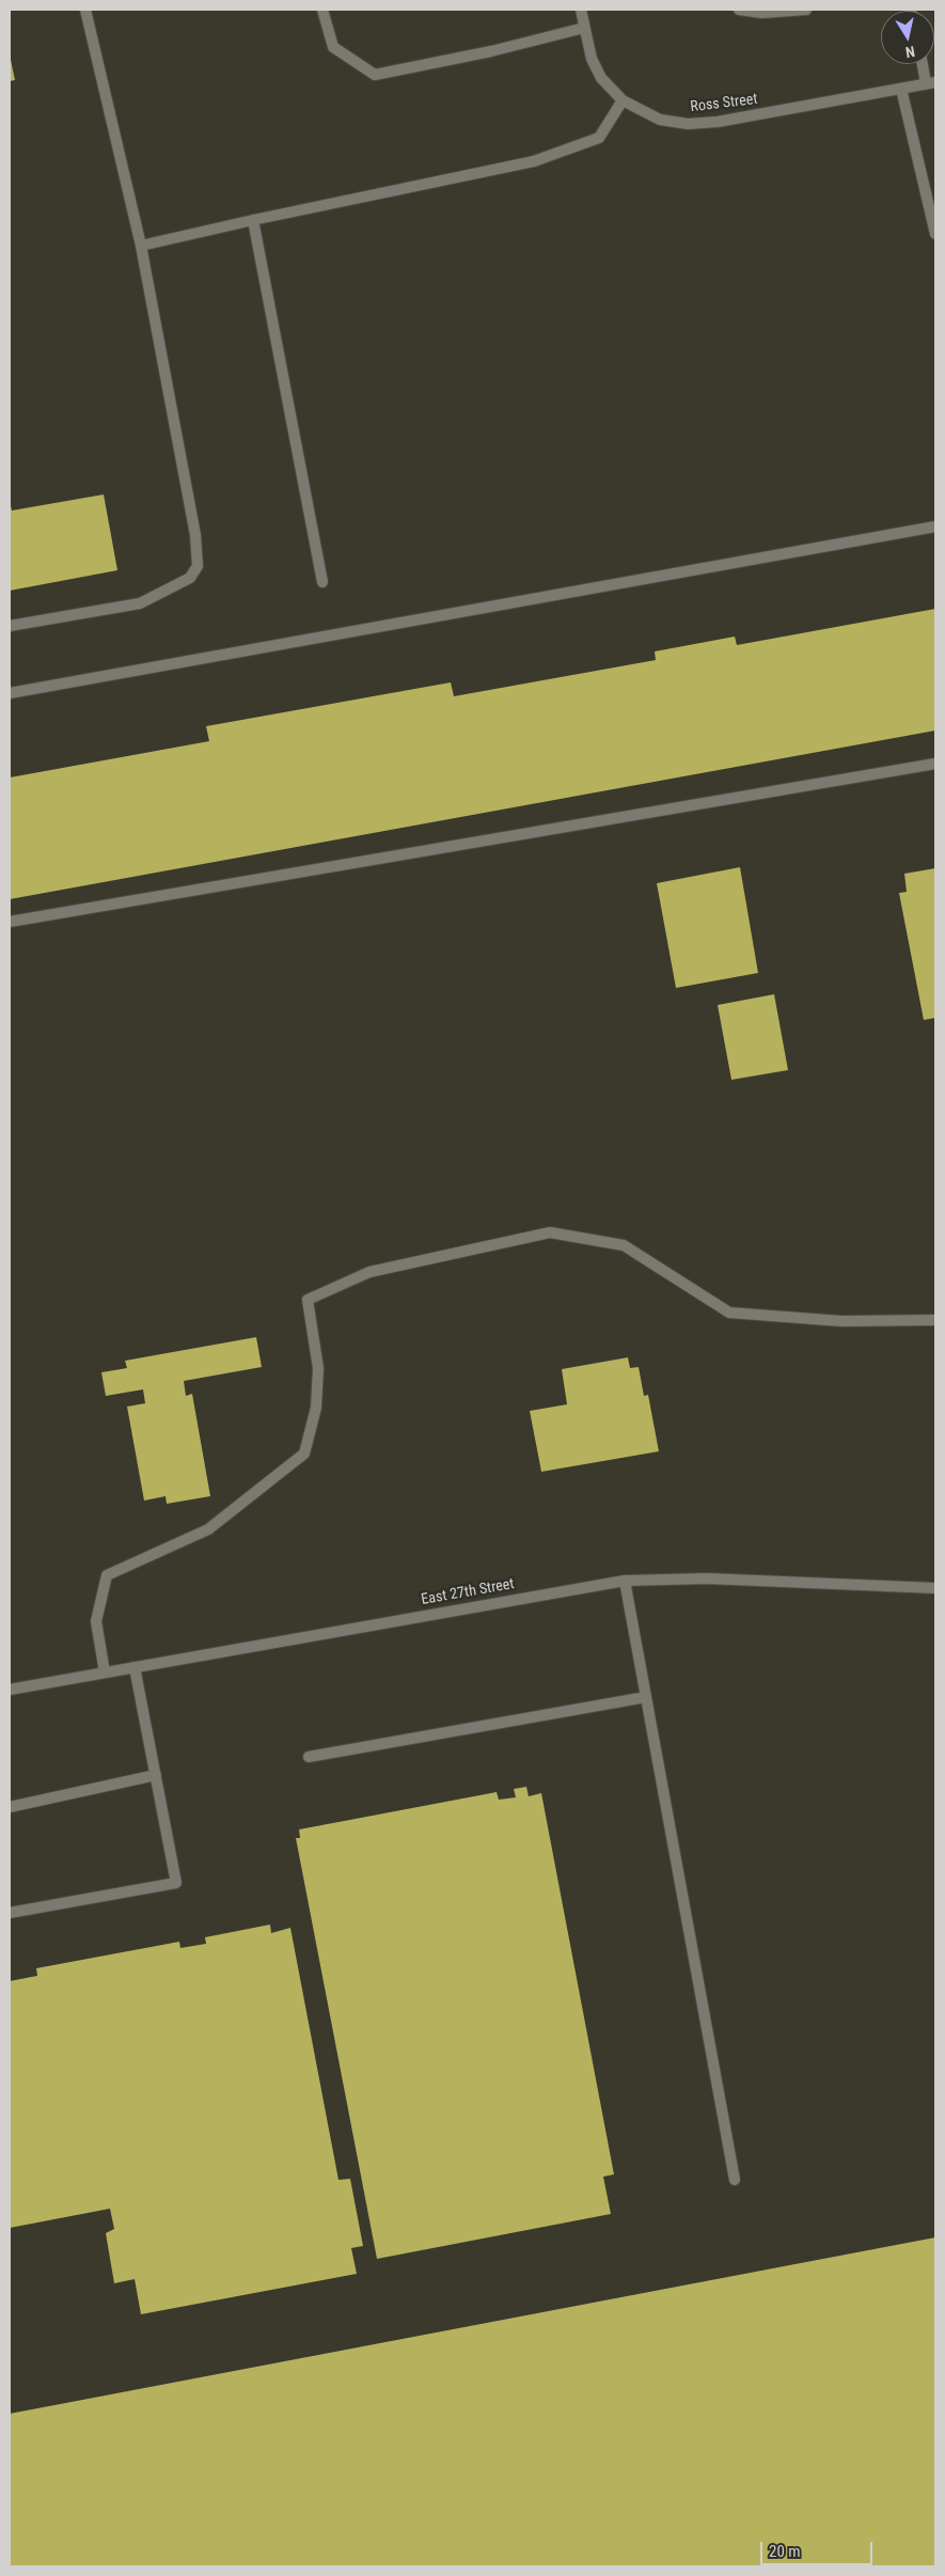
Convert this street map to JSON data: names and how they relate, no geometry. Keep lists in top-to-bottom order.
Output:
{
  "streets": {
    "street": ["Ross Street", "East 27th Street"]
  },
  "scale_bar": "20 m",
  "north": "bottom"
}
